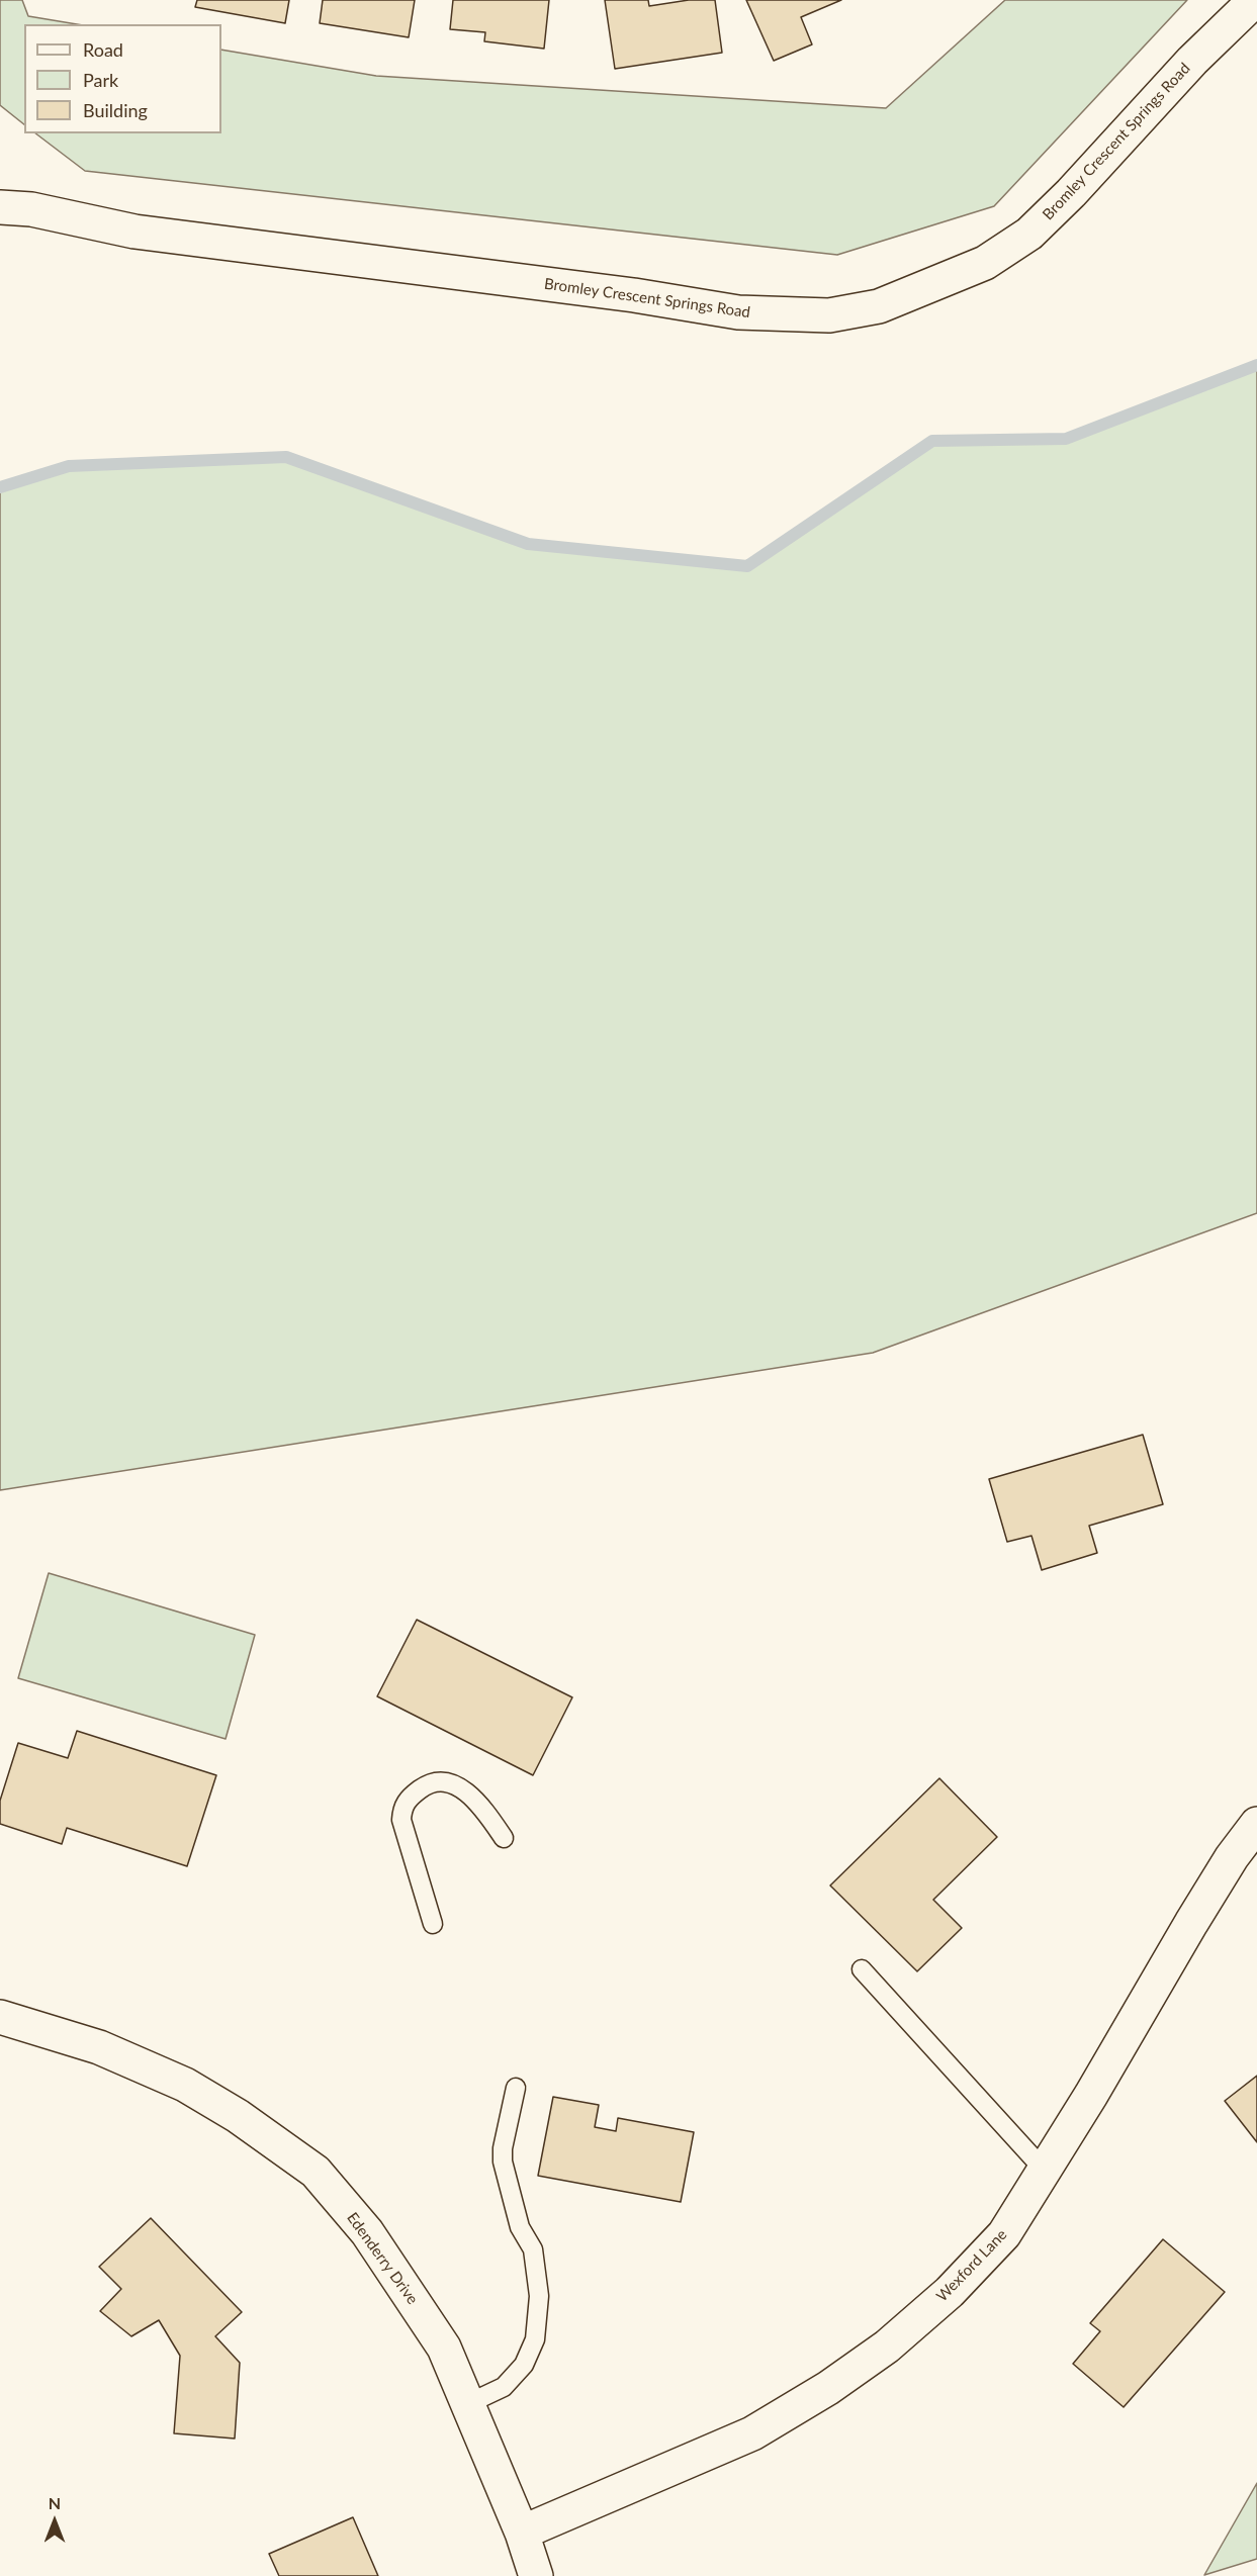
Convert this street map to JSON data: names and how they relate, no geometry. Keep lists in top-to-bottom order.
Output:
{
  "streets": {
    "street": ["Bromley Crescent Springs Road", "Edenderry Drive", "Wexford Lane"]
  },
  "crossings": [
    ["Edenderry Drive", "Wexford Lane"]
  ],
  "legend": ["Road", "Park", "Building"],
  "north": "top"
}
